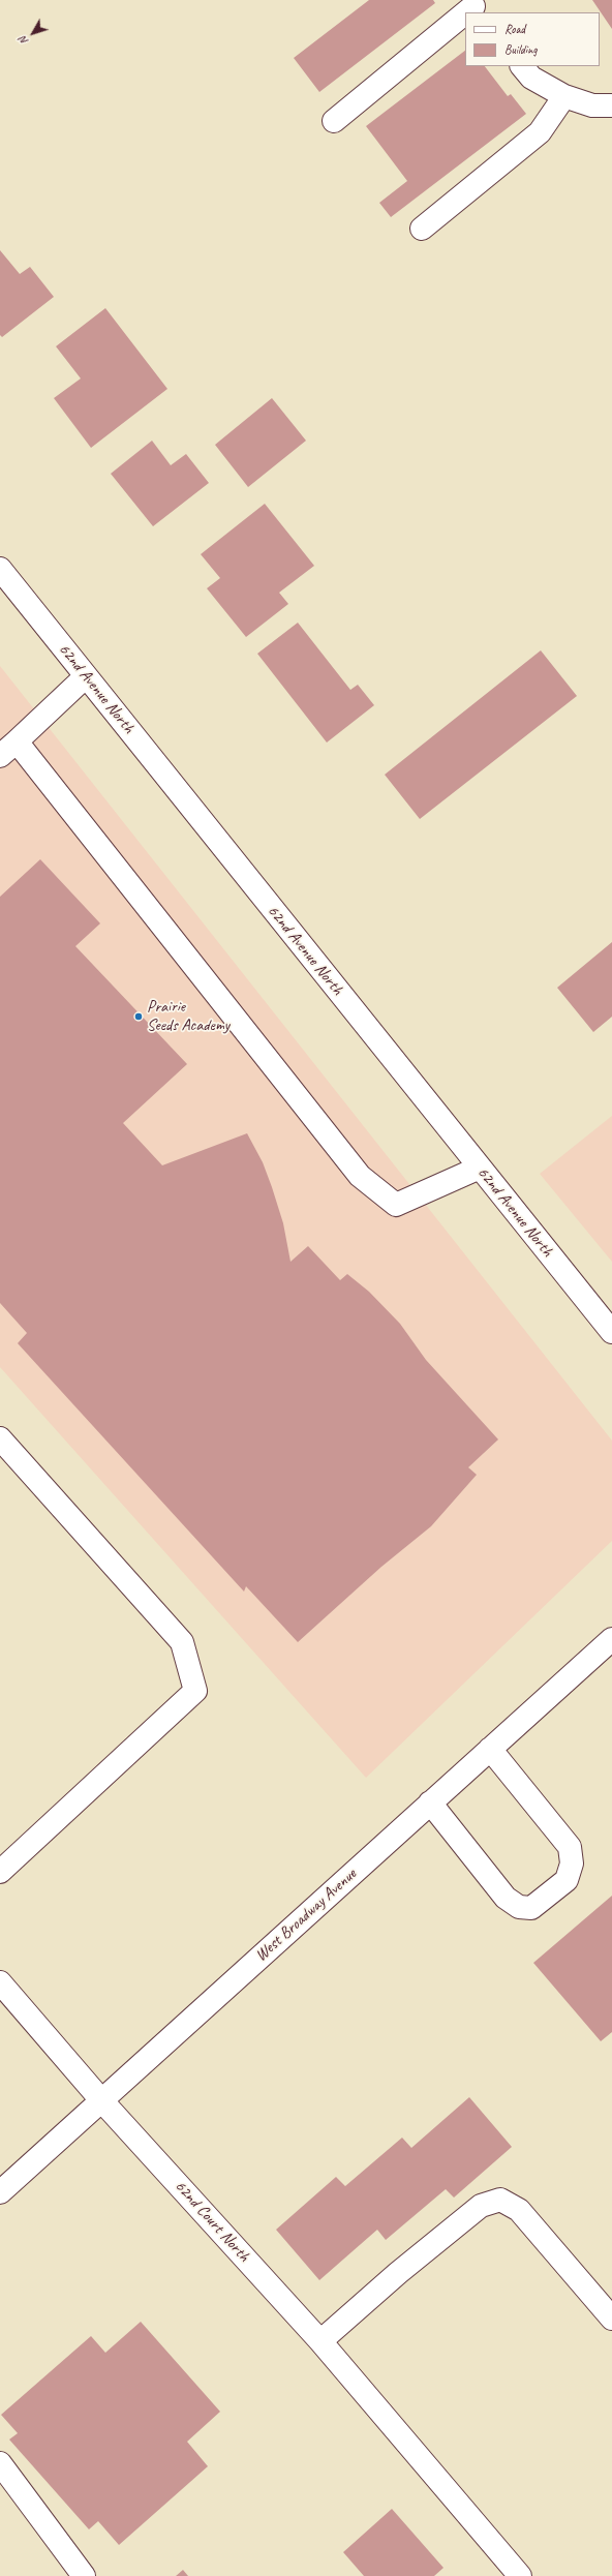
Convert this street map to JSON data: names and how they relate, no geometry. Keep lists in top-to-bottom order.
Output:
{
  "streets": {
    "street": ["62nd Avenue North", "West Broadway Avenue", "62nd Court North"]
  },
  "crossings": [
    ["West Broadway Avenue", "62nd Court North"]
  ],
  "places": ["Prairie Seeds Academy"],
  "legend": ["Road", "Building"],
  "north": "bottom left"
}
